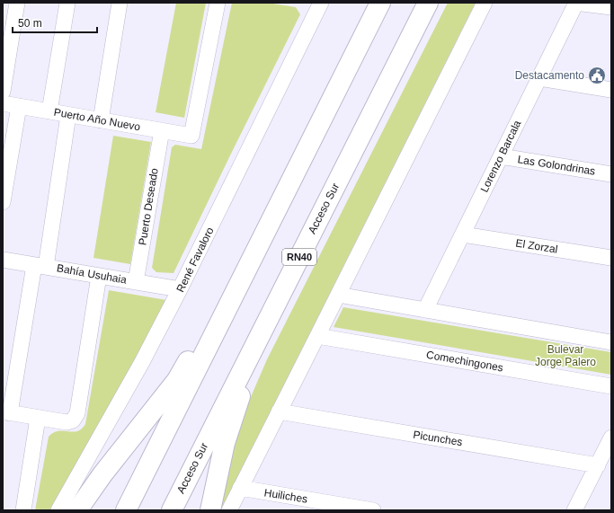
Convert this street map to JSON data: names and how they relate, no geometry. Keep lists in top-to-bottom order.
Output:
{
  "streets": {
    "highway": ["Acceso Sur", "RN40"],
    "street": [
      "Puerto Año Nuevo",
      "Lorenzo Barcala",
      "Las Golondrinas",
      "Puerto Deseado",
      "El Zorzal",
      "René Favaloro",
      "Bahía Usuhaia",
      "Comechingones",
      "Picunches",
      "Huiliches"
    ]
  },
  "crossings": [
    ["Puerto Año Nuevo", "Puerto Deseado"],
    ["Lorenzo Barcala", "Las Golondrinas"],
    ["Lorenzo Barcala", "El Zorzal"],
    ["Puerto Deseado", "Bahía Usuhaia"],
    ["René Favaloro", "Bahía Usuhaia"]
  ],
  "parks": ["Bulevar Jorge Palero"],
  "places": {
    "public building": ["Destacamento"]
  },
  "scale_bar": "50 m"
}
